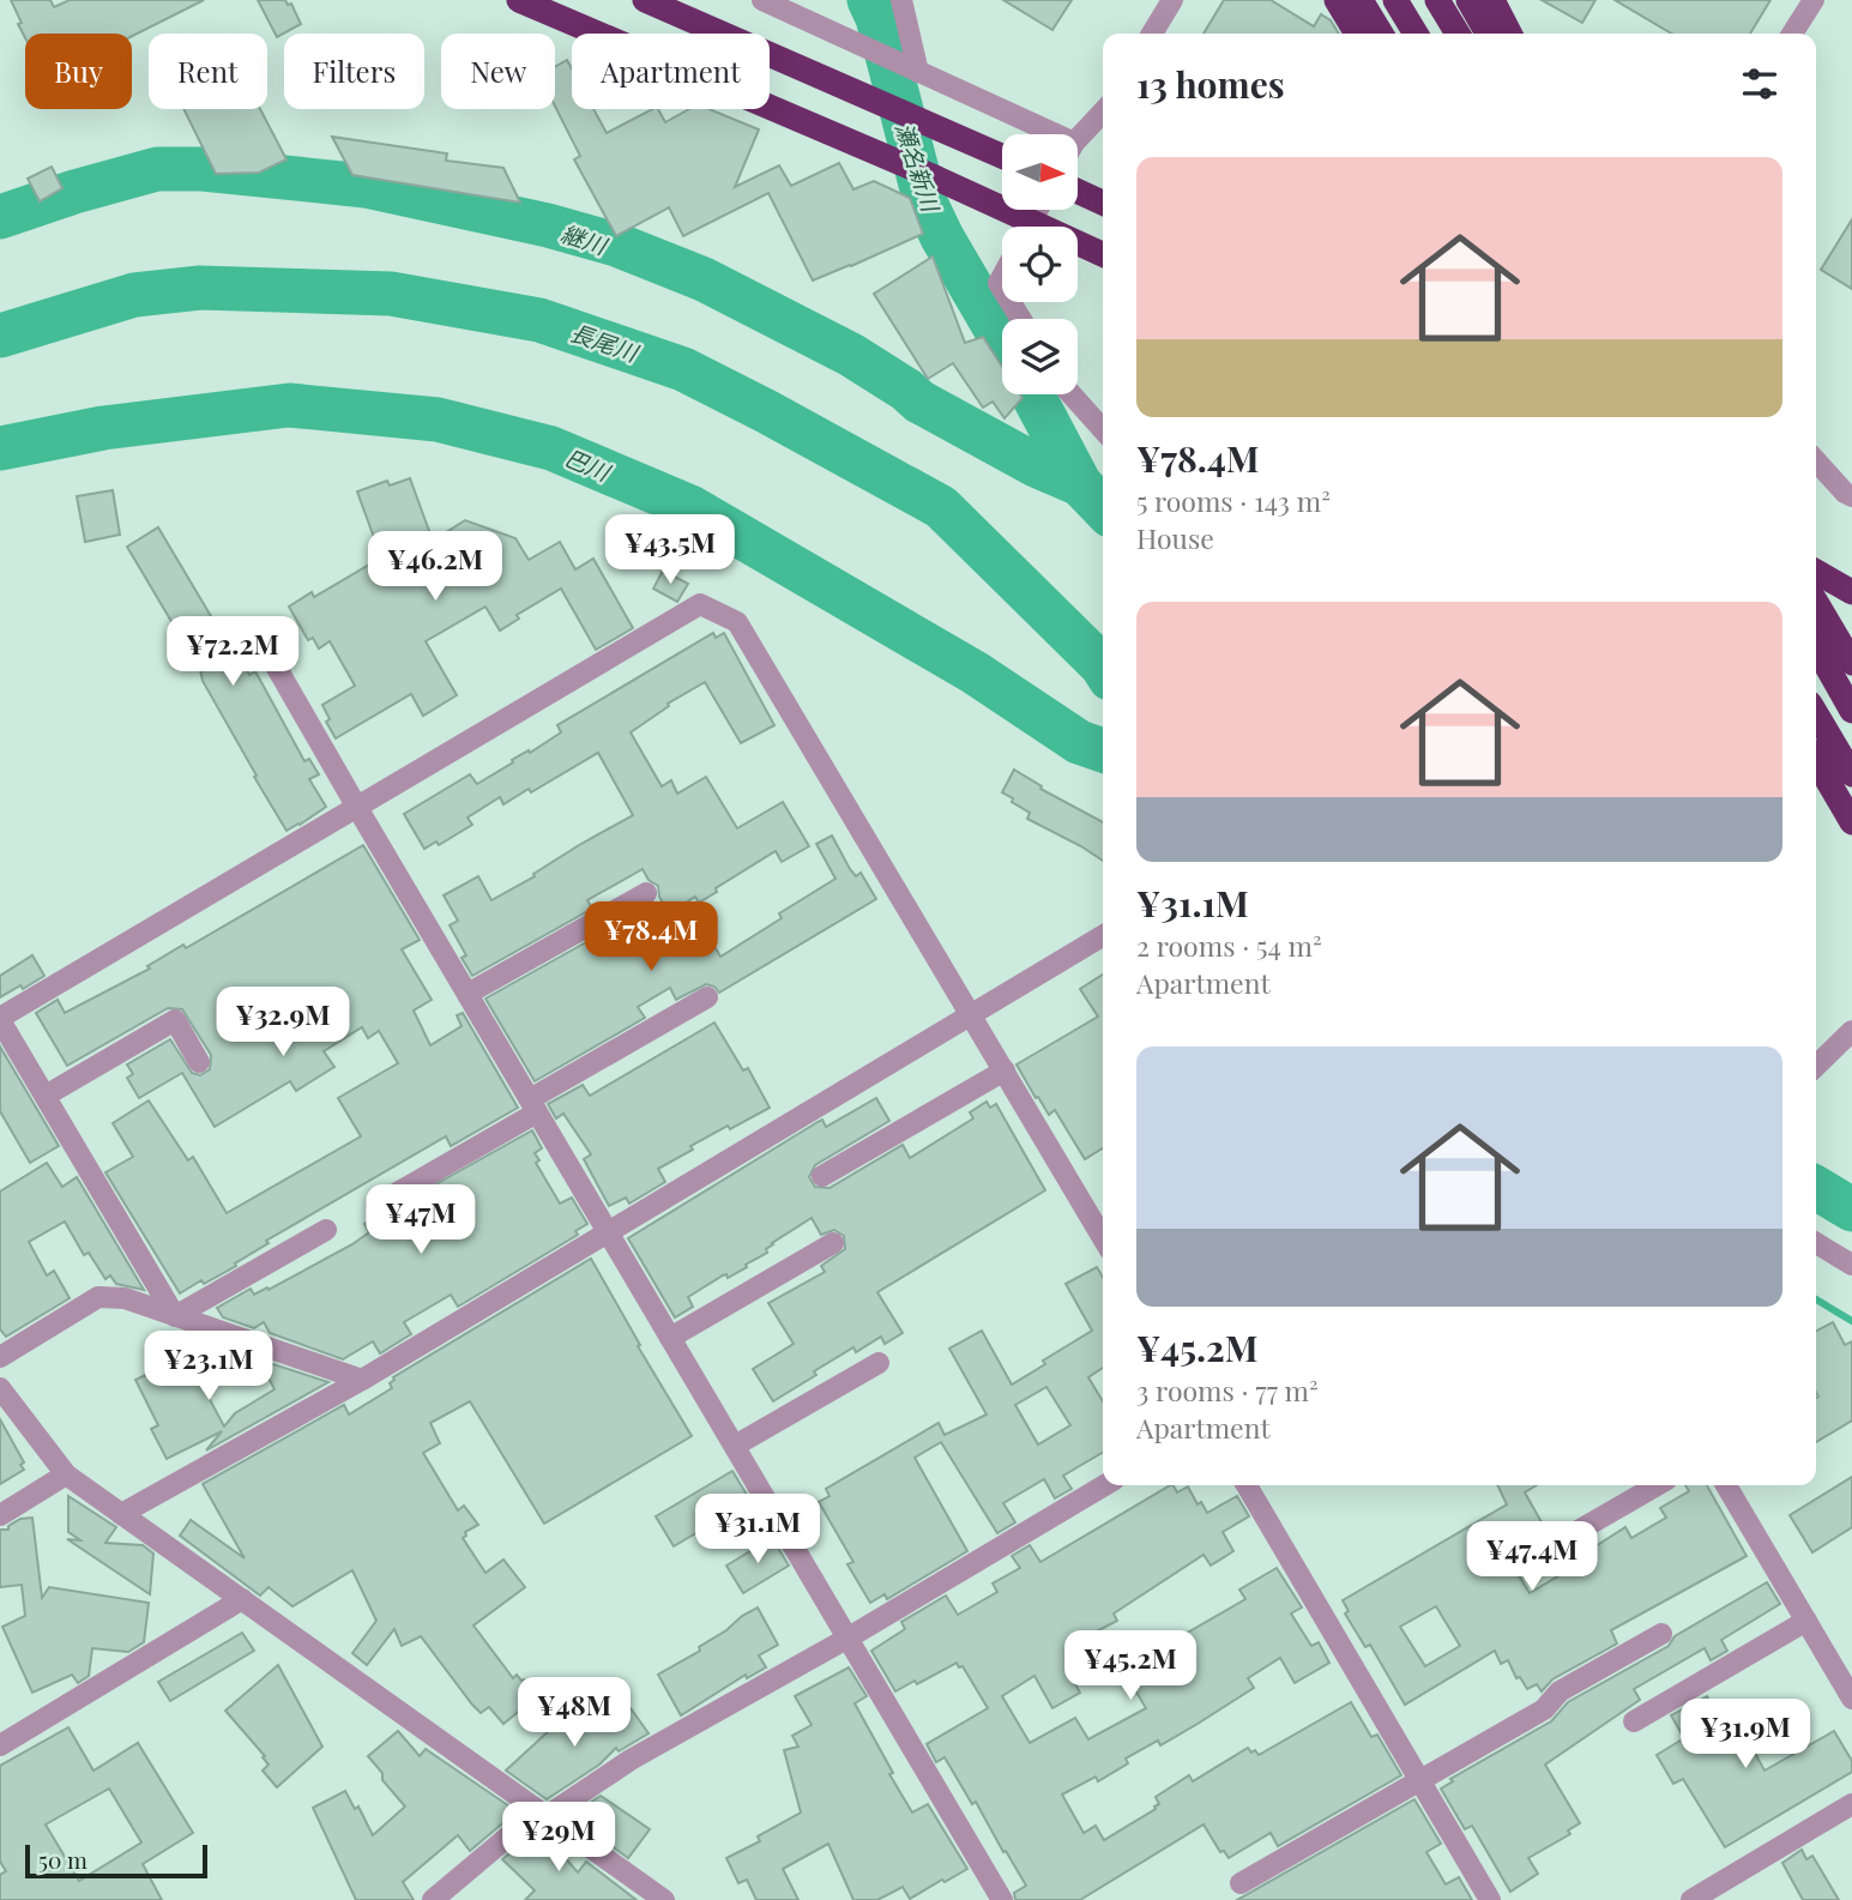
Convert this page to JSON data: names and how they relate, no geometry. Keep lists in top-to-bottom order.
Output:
{
  "water": [
    "瀬名新川",
    "継川",
    "長尾川",
    "巴川"
  ],
  "scale_bar": "50 m",
  "north": "right",
  "page": {
    "chip": [
      "Buy",
      "Rent",
      "Filters",
      "New",
      "Apartment"
    ],
    "heading": "13 homes",
    "list": [
      {
        "name": "¥78.4M",
        "note": "5 rooms · 143 m² · House"
      },
      {
        "name": "¥31.1M",
        "note": "2 rooms · 54 m² · Apartment"
      },
      {
        "name": "¥45.2M",
        "note": "3 rooms · 77 m² · Apartment"
      }
    ],
    "price": [
      "¥43.5M",
      "¥46.2M",
      "¥72.2M",
      "¥78.4M",
      "¥32.9M",
      "¥47M",
      "¥23.1M",
      "¥31.1M",
      "¥47.4M",
      "¥45.2M",
      "¥48M",
      "¥31.9M",
      "¥29M"
    ],
    "scale": "50 m"
  }
}
